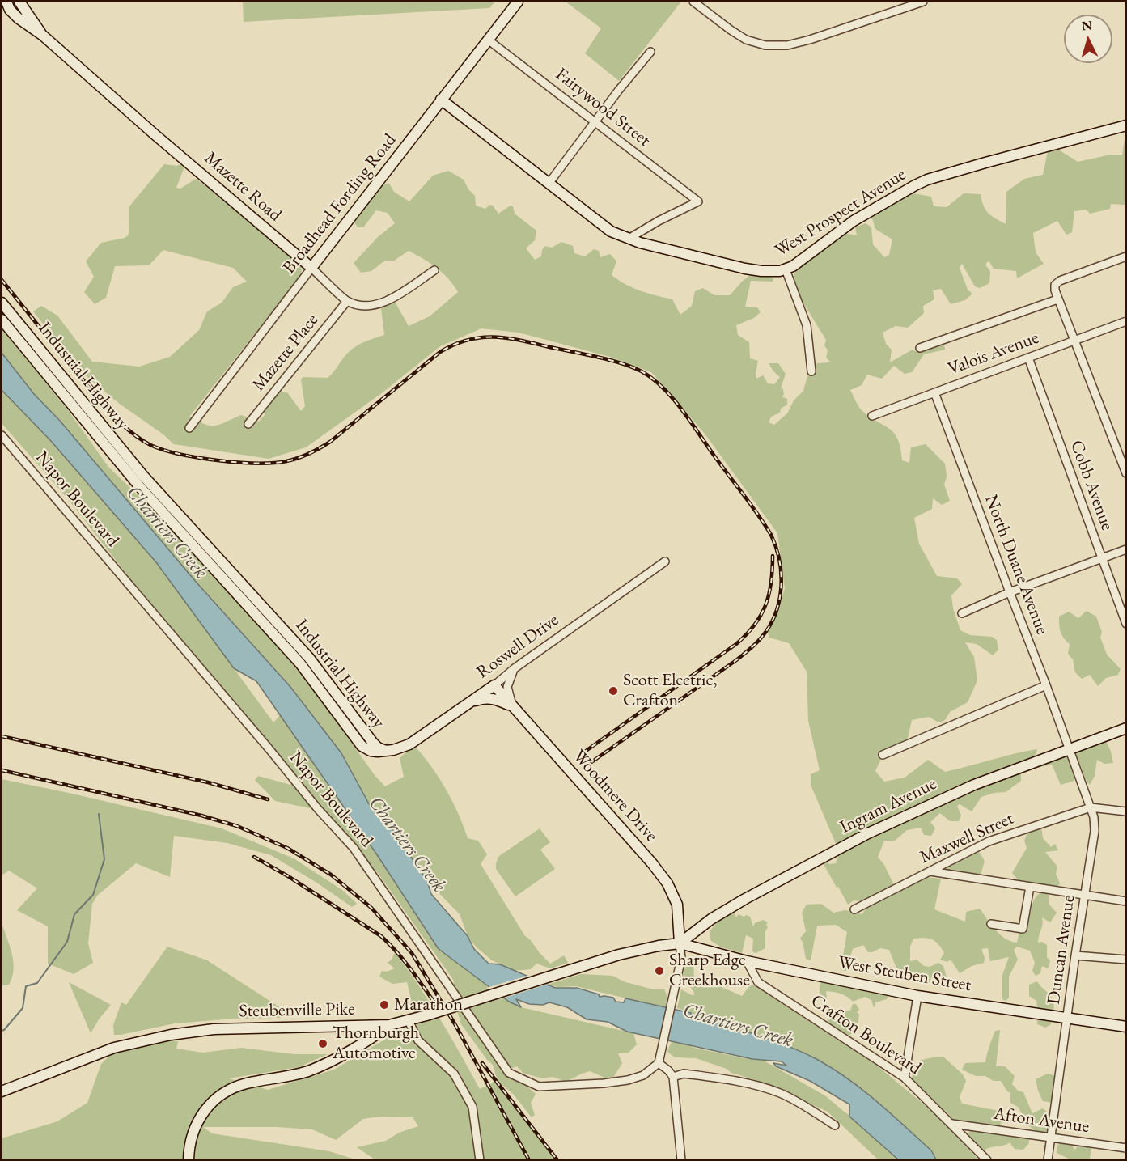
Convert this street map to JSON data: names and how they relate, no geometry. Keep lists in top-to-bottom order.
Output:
{
  "streets": {
    "street": [
      "Fairywood Street",
      "Mazette Road",
      "Broadhead Fording Road",
      "West Prospect Avenue",
      "Mazette Place",
      "Valois Avenue",
      "Industrial Highway",
      "Cobb Avenue",
      "Napor Boulevard",
      "North Duane Avenue",
      "Roswell Drive",
      "Woodmere Drive",
      "Ingram Avenue",
      "Maxwell Street",
      "Duncan Avenue",
      "West Steuben Street",
      "Steubenville Pike",
      "Crafton Boulevard",
      "Afton Avenue"
    ]
  },
  "crossings": [
    ["Fairywood Street", "Broadhead Fording Road"],
    ["Fairywood Street", "West Prospect Avenue"],
    ["Mazette Road", "Broadhead Fording Road"],
    ["Mazette Road", "Mazette Place"],
    ["Broadhead Fording Road", "West Prospect Avenue"],
    ["Valois Avenue", "Cobb Avenue"],
    ["Valois Avenue", "North Duane Avenue"],
    ["Industrial Highway", "Roswell Drive"],
    ["North Duane Avenue", "Ingram Avenue"],
    ["North Duane Avenue", "Duncan Avenue"],
    ["Roswell Drive", "Woodmere Drive"],
    ["Woodmere Drive", "Ingram Avenue"],
    ["Woodmere Drive", "West Steuben Street"],
    ["Woodmere Drive", "Steubenville Pike"],
    ["Ingram Avenue", "Duncan Avenue"],
    ["Ingram Avenue", "West Steuben Street"],
    ["Ingram Avenue", "Steubenville Pike"],
    ["Maxwell Street", "Duncan Avenue"],
    ["Duncan Avenue", "West Steuben Street"],
    ["Duncan Avenue", "Afton Avenue"],
    ["West Steuben Street", "Steubenville Pike"],
    ["West Steuben Street", "Crafton Boulevard"],
    ["Crafton Boulevard", "Afton Avenue"]
  ],
  "water": ["Chartiers Creek"],
  "places": [
    "Scott Electric, Crafton",
    "Sharp Edge Creekhouse",
    "Marathon",
    "Thornburgh Automotive"
  ],
  "north": "top"
}
